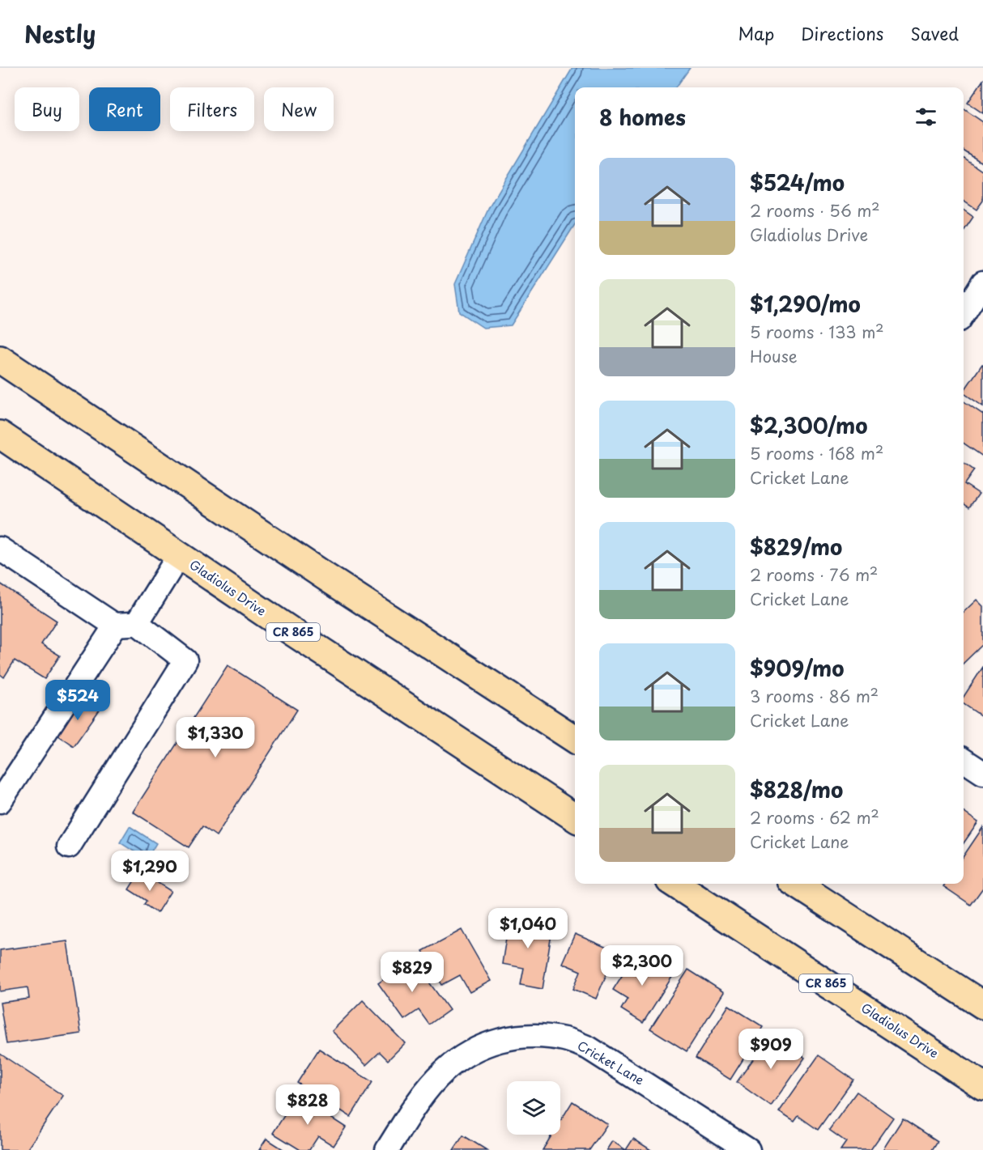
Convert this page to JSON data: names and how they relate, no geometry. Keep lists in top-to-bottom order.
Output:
{
  "streets": {
    "main road": ["Gladiolus Drive", "CR 865"],
    "street": ["Cricket Lane"]
  },
  "page": {
    "header": "Nestly",
    "nav": ["Map", "Directions", "Saved"],
    "chip": [
      "Buy",
      "Rent",
      "Filters",
      "New"
    ],
    "heading": "8 homes",
    "list": [
      {
        "name": "$524/mo",
        "note": "2 rooms · 56 m² · Gladiolus Drive"
      },
      {
        "name": "$1,290/mo",
        "note": "5 rooms · 133 m² · House"
      },
      {
        "name": "$2,300/mo",
        "note": "5 rooms · 168 m² · Cricket Lane"
      },
      {
        "name": "$829/mo",
        "note": "2 rooms · 76 m² · Cricket Lane"
      },
      {
        "name": "$909/mo",
        "note": "3 rooms · 86 m² · Cricket Lane"
      },
      {
        "name": "$828/mo",
        "note": "2 rooms · 62 m² · Cricket Lane"
      }
    ],
    "price": [
      "$524",
      "$1,330",
      "$1,290",
      "$1,040",
      "$2,300",
      "$829",
      "$909",
      "$828"
    ]
  }
}
